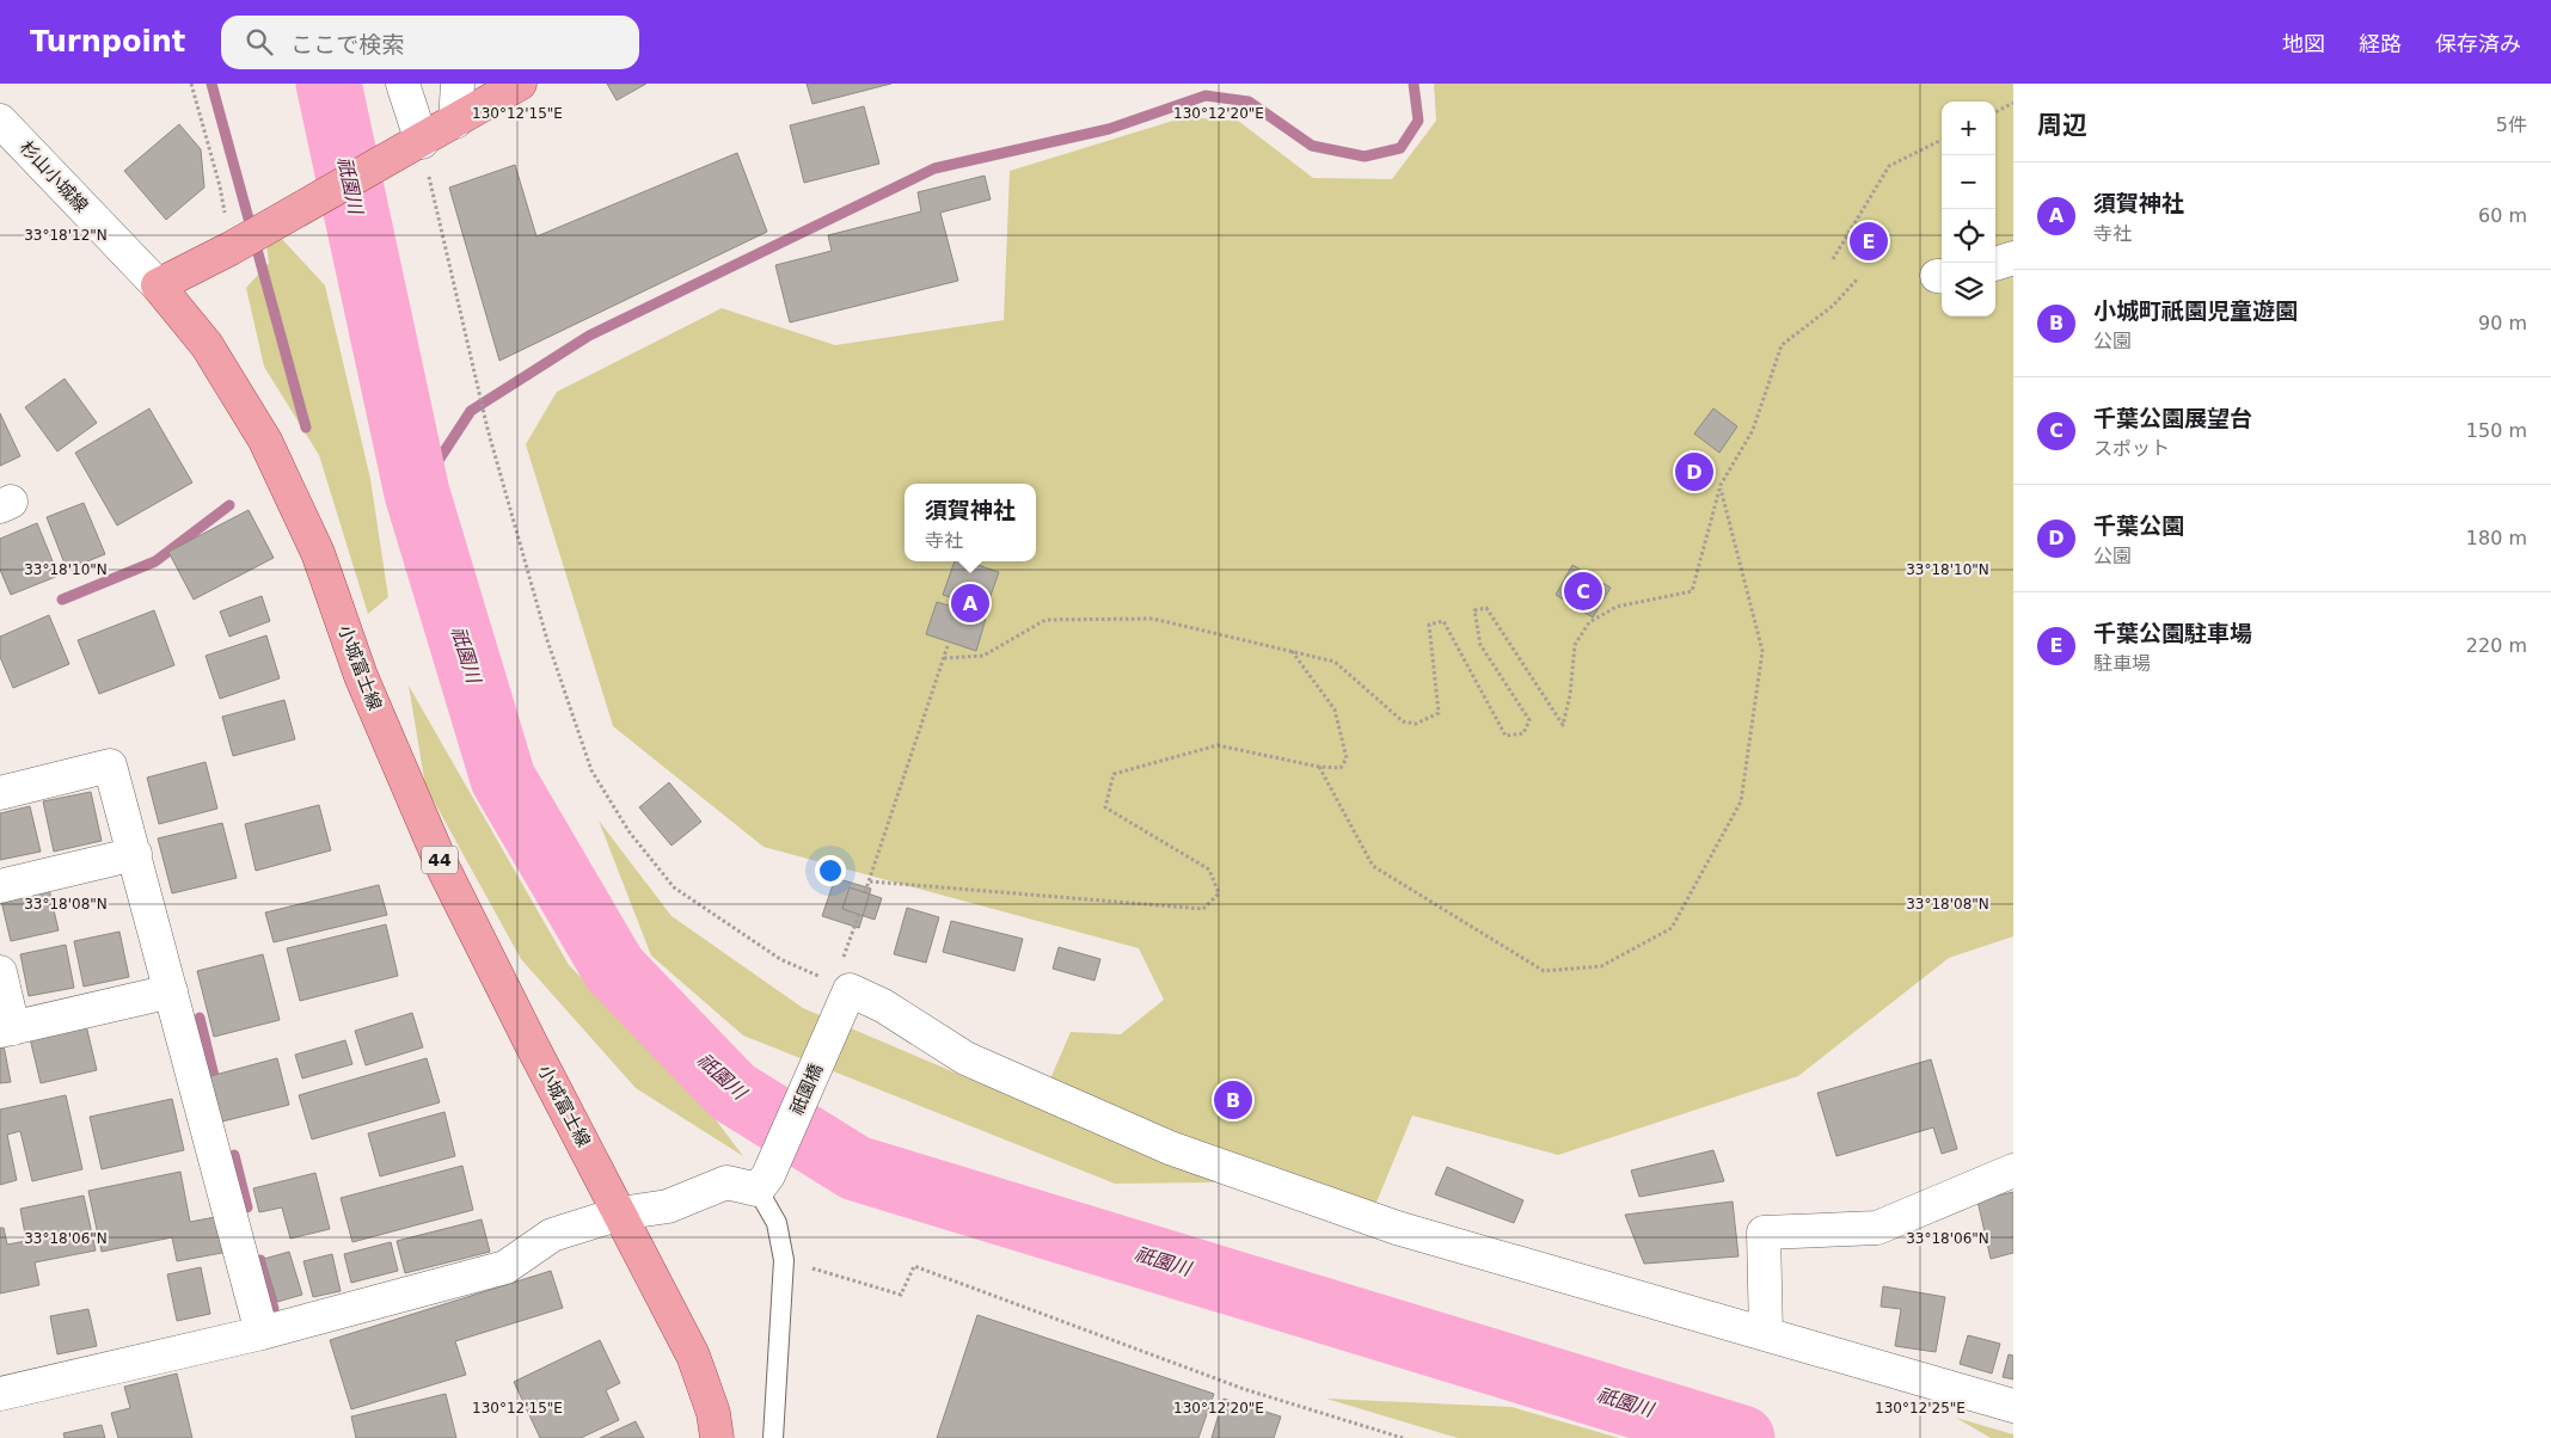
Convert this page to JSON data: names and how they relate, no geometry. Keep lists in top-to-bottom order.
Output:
{
  "streets": {
    "main road": ["小城富士線", "44"],
    "street": ["杉山小城線", "祇園橋"]
  },
  "crossings": [
    ["杉山小城線", "小城富士線"]
  ],
  "water": ["祇園川"],
  "page": {
    "header": "Turnpoint",
    "search": "ここで検索",
    "nav": ["地図", "経路", "保存済み"],
    "heading": ["周辺", "5件"],
    "map_buttons": ["+", "−"],
    "list": [
      {
        "mark": "A",
        "name": "須賀神社",
        "note": "寺社",
        "value": "60 m"
      },
      {
        "mark": "B",
        "name": "小城町祇園児童遊園",
        "note": "公園",
        "value": "90 m"
      },
      {
        "mark": "C",
        "name": "千葉公園展望台",
        "note": "スポット",
        "value": "150 m"
      },
      {
        "mark": "D",
        "name": "千葉公園",
        "note": "公園",
        "value": "180 m"
      },
      {
        "mark": "E",
        "name": "千葉公園駐車場",
        "note": "駐車場",
        "value": "220 m"
      }
    ],
    "pins": [
      "E",
      "D",
      "C",
      "A",
      "B"
    ],
    "popup": ["須賀神社", "寺社"]
  },
  "coordinates": [
    "130°12'15\"E",
    "130°12'20\"E",
    "33°18'12\"N",
    "33°18'10\"N",
    "33°18'08\"N",
    "33°18'06\"N",
    "130°12'25\"E"
  ]
}
